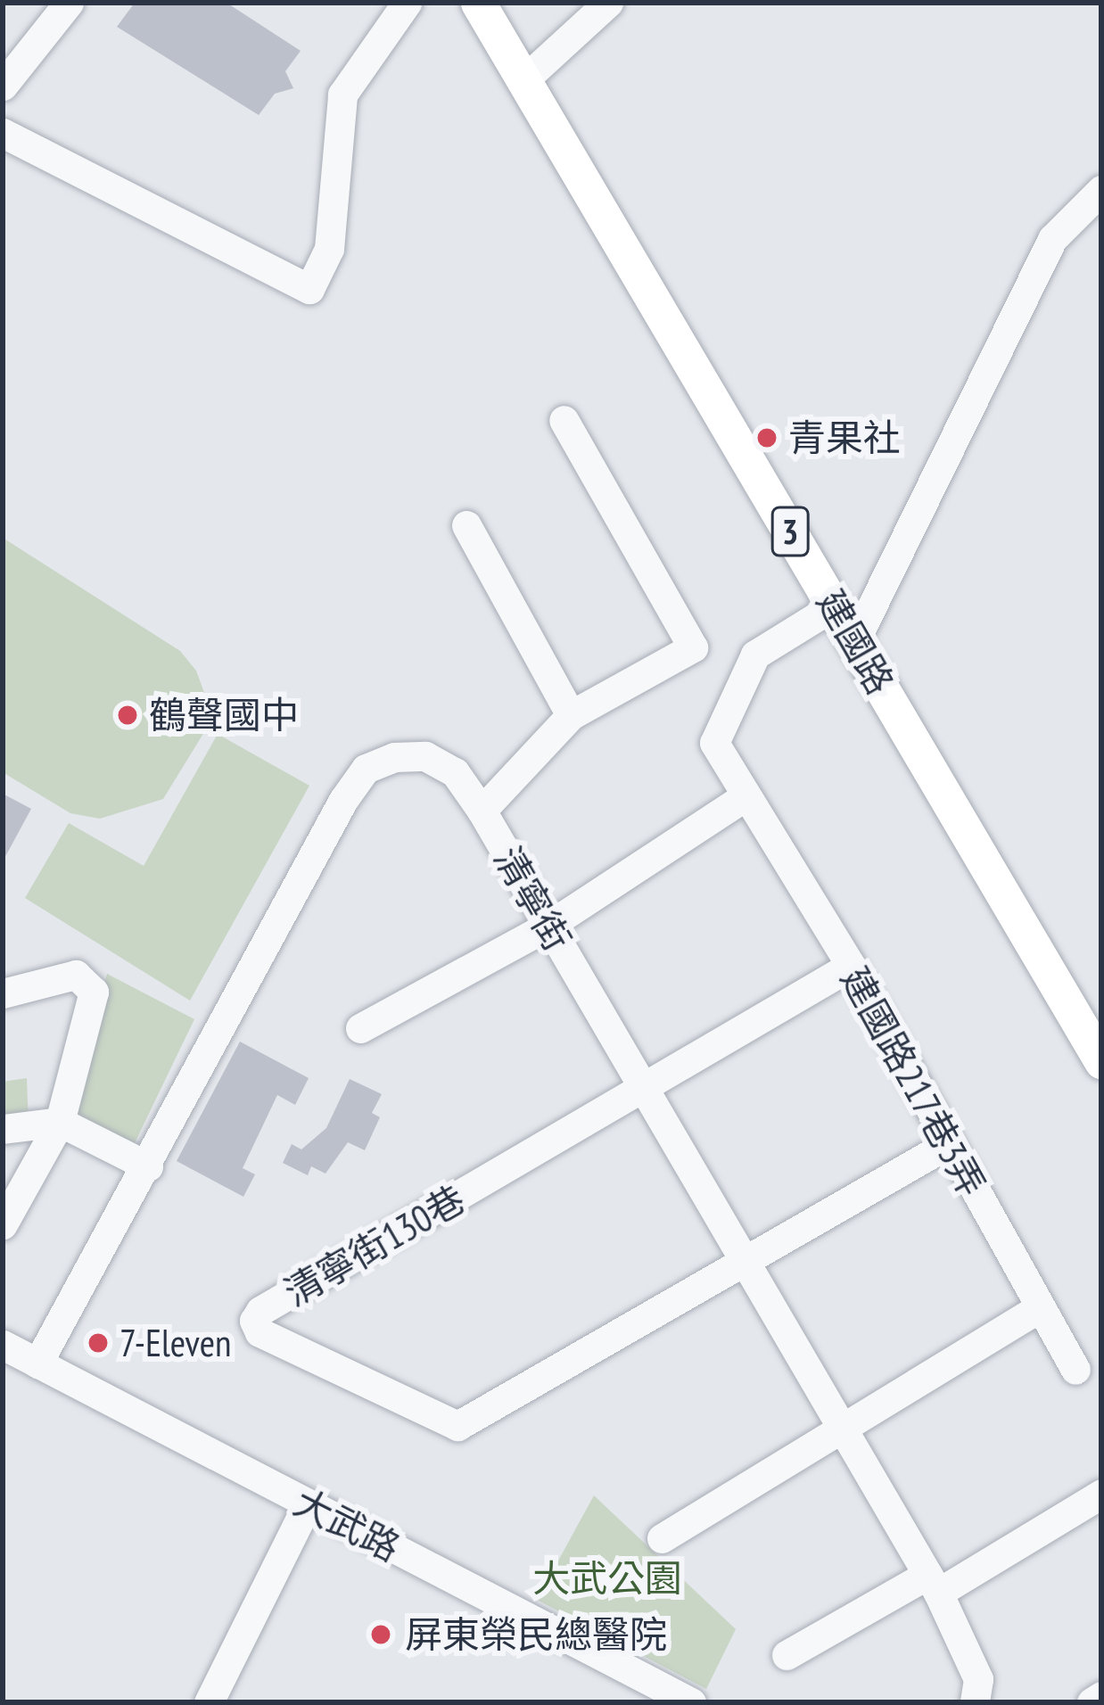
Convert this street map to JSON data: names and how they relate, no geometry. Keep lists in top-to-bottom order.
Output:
{
  "streets": {
    "main road": ["3", "建國路"],
    "street": [
      "清寧街",
      "建國路217巷3弄",
      "清寧街130巷",
      "大武路"
    ]
  },
  "crossings": [
    ["建國路", "建國路217巷3弄"],
    ["清寧街", "清寧街130巷"],
    ["清寧街", "大武路"]
  ],
  "parks": ["大武公園"],
  "places": [
    "青果社",
    "鶴聲國中",
    "7-Eleven",
    "屏東榮民總醫院"
  ]
}
